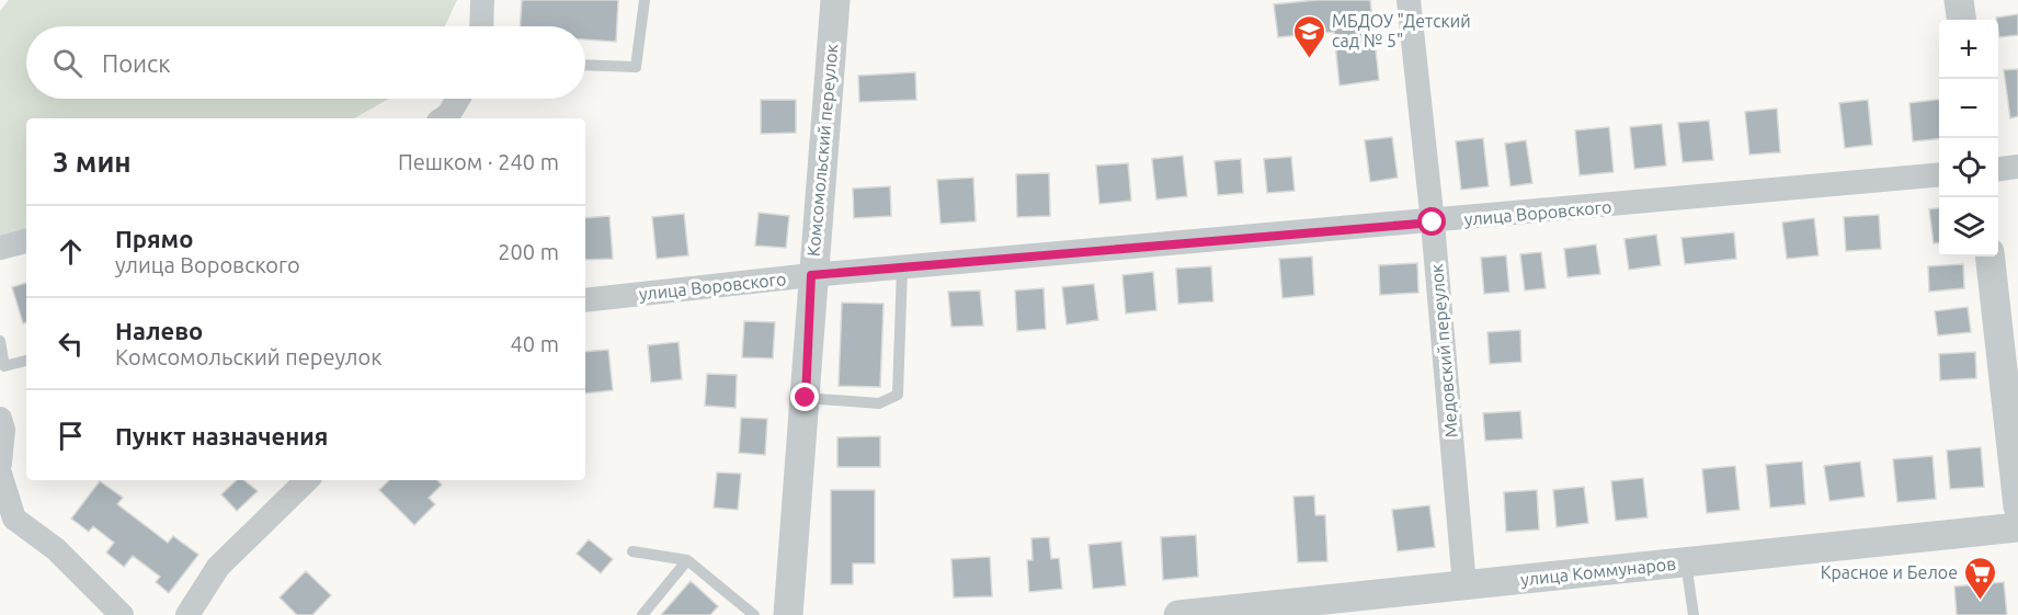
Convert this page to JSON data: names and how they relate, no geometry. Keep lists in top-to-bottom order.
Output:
{
  "streets": {
    "street": [
      "Комсомольский переулок",
      "улица Воровского",
      "Медовский переулок",
      "улица Коммунаров"
    ]
  },
  "crossings": [
    ["Комсомольский переулок", "улица Воровского"],
    ["улица Воровского", "Медовский переулок"],
    ["Медовский переулок", "улица Коммунаров"]
  ],
  "places": {
    "school or university": ["МБДОУ \"Детский сад № 5\""],
    "supermarket": ["Красное и Белое"]
  },
  "page": {
    "map_buttons": ["+", "−"],
    "search": "Поиск",
    "heading": ["3 мин", "Пешком · 240 m"],
    "list": [
      ["Прямо", "улица Воровского", "200 m"],
      ["Налево", "Комсомольский переулок", "40 m"],
      "Пункт назначения"
    ]
  }
}
